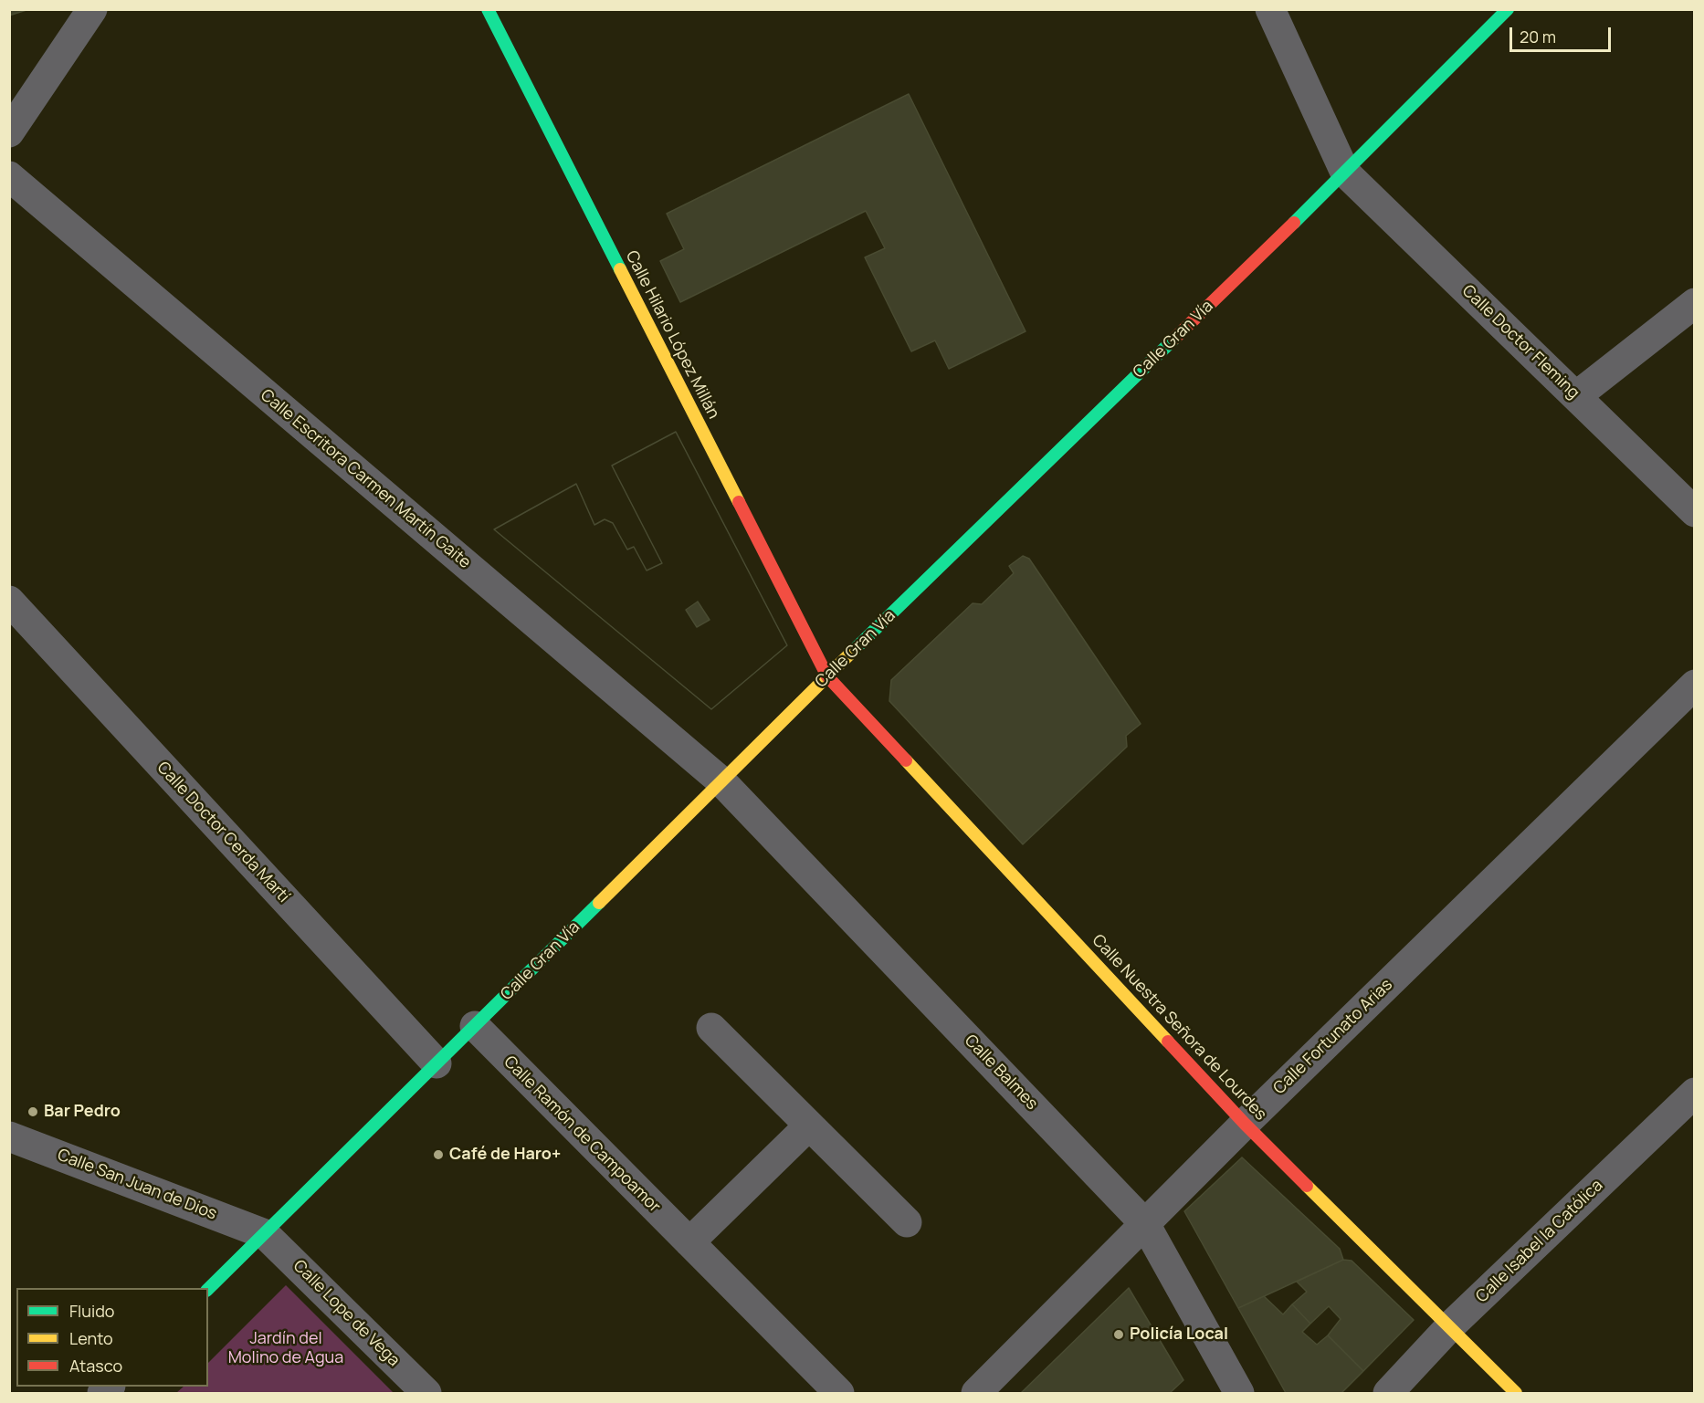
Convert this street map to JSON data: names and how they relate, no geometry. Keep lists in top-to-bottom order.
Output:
{
  "streets": {
    "street": [
      "Calle Hilario López Millán",
      "Calle Gran Vía",
      "Calle Doctor Fleming",
      "Calle Escritora Carmen Martín Gaite",
      "Calle Doctor Cerda Martí",
      "Calle Nuestra Señora de Lourdes",
      "Calle Fortunato Arias",
      "Calle Balmes",
      "Calle Ramón de Campoamor",
      "Calle San Juan de Dios",
      "Calle Isabel la Católica",
      "Calle Lope de Vega"
    ]
  },
  "crossings": [
    ["Calle Hilario López Millán", "Calle Gran Vía"],
    ["Calle Hilario López Millán", "Calle Nuestra Señora de Lourdes"],
    ["Calle Gran Vía", "Calle Doctor Fleming"],
    ["Calle Gran Vía", "Calle Escritora Carmen Martín Gaite"],
    ["Calle Gran Vía", "Calle Doctor Cerda Martí"],
    ["Calle Gran Vía", "Calle Nuestra Señora de Lourdes"],
    ["Calle Gran Vía", "Calle Balmes"],
    ["Calle Gran Vía", "Calle Ramón de Campoamor"],
    ["Calle Gran Vía", "Calle San Juan de Dios"],
    ["Calle Gran Vía", "Calle Lope de Vega"],
    ["Calle Escritora Carmen Martín Gaite", "Calle Balmes"],
    ["Calle Nuestra Señora de Lourdes", "Calle Fortunato Arias"],
    ["Calle Nuestra Señora de Lourdes", "Calle Isabel la Católica"],
    ["Calle Fortunato Arias", "Calle Balmes"],
    ["Calle San Juan de Dios", "Calle Lope de Vega"]
  ],
  "parks": ["Jardín del Molino de Agua"],
  "places": ["Bar Pedro", "Café de Haro+", "Policía Local"],
  "legend": ["Fluido", "Lento", "Atasco"],
  "scale_bar": "20 m"
}
